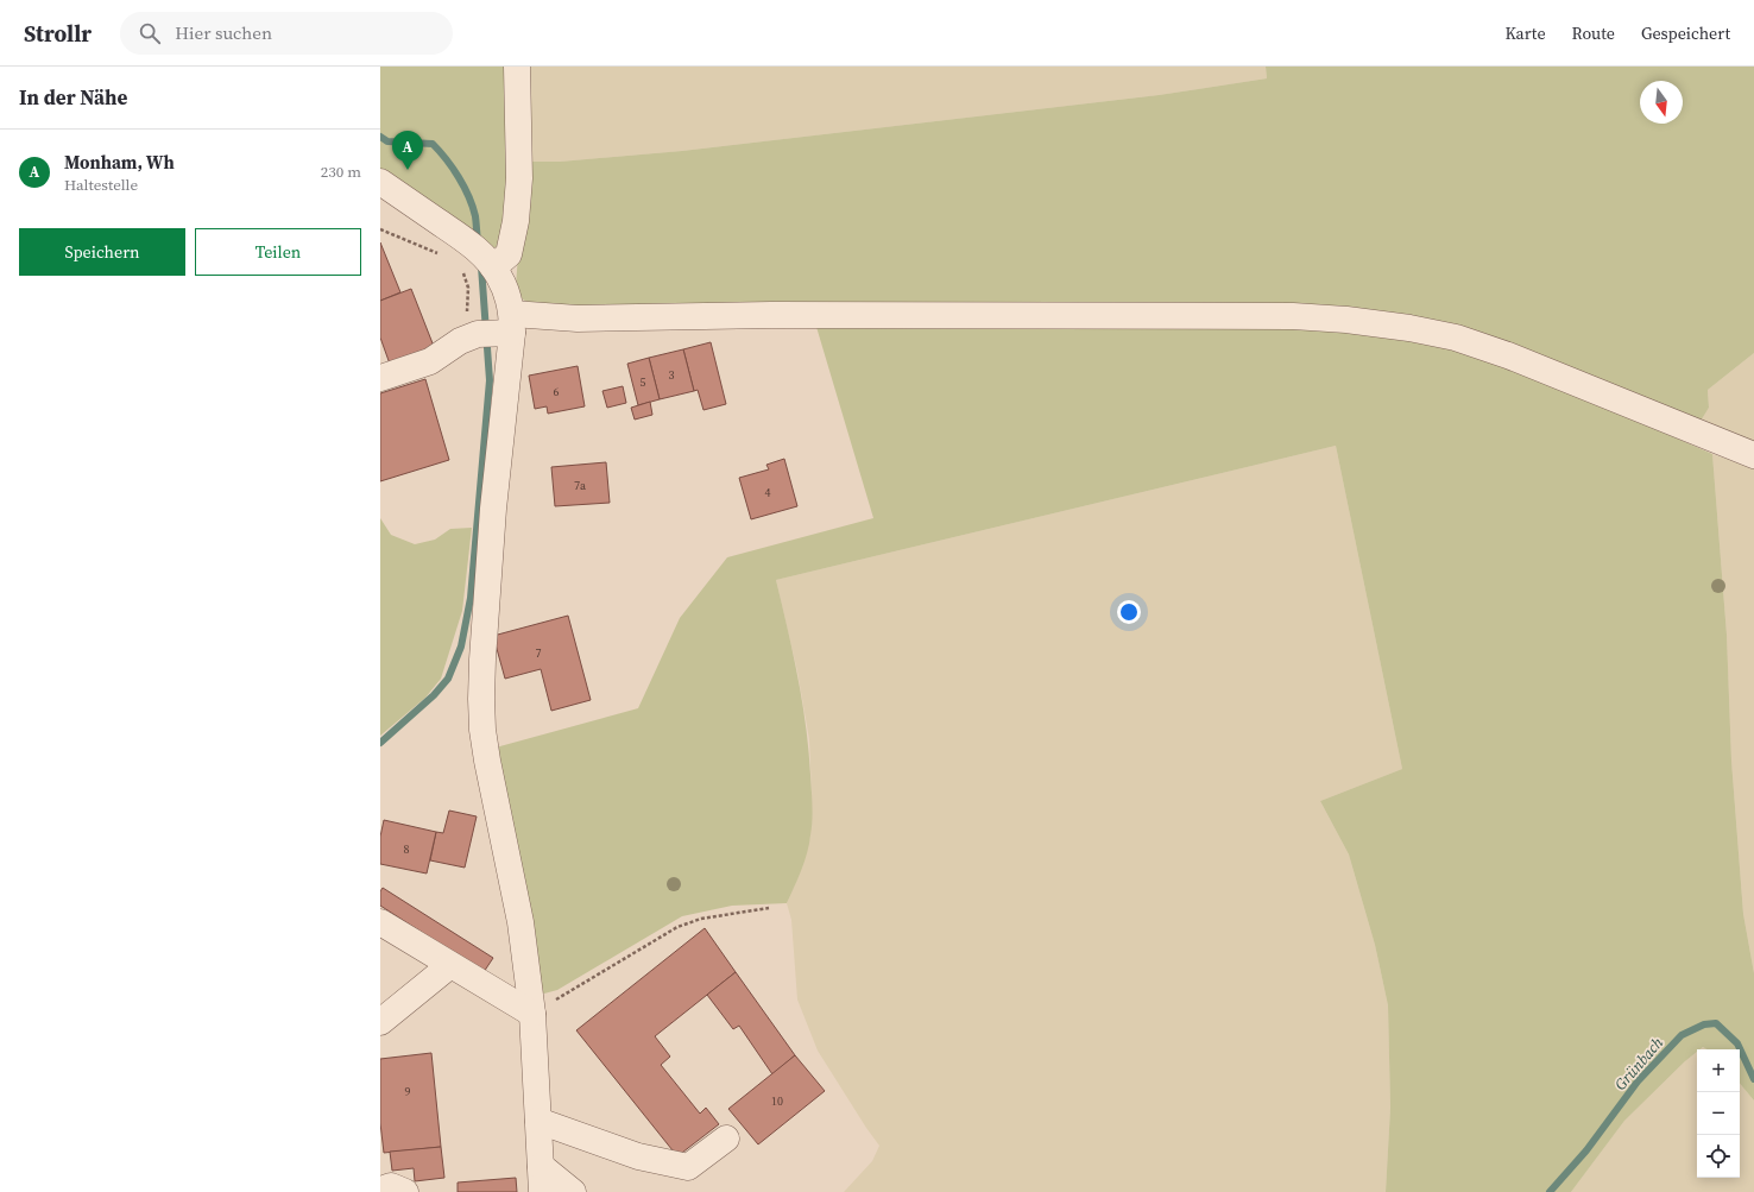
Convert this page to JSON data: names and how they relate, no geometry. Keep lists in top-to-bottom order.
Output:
{
  "water": ["Grünbach"],
  "house_numbers": [
    "3",
    "5",
    "6",
    "7a",
    "4",
    "7",
    "8",
    "9",
    "10"
  ],
  "north": "bottom",
  "page": {
    "header": "Strollr",
    "search": "Hier suchen",
    "nav": ["Karte", "Route", "Gespeichert"],
    "heading": "In der Nähe",
    "list": [
      {
        "mark": "A",
        "name": "Monham, Wh",
        "note": "Haltestelle",
        "value": "230 m"
      }
    ],
    "pins": "A",
    "buttons": ["Speichern", "Teilen"],
    "map_buttons": ["+", "−"]
  }
}
